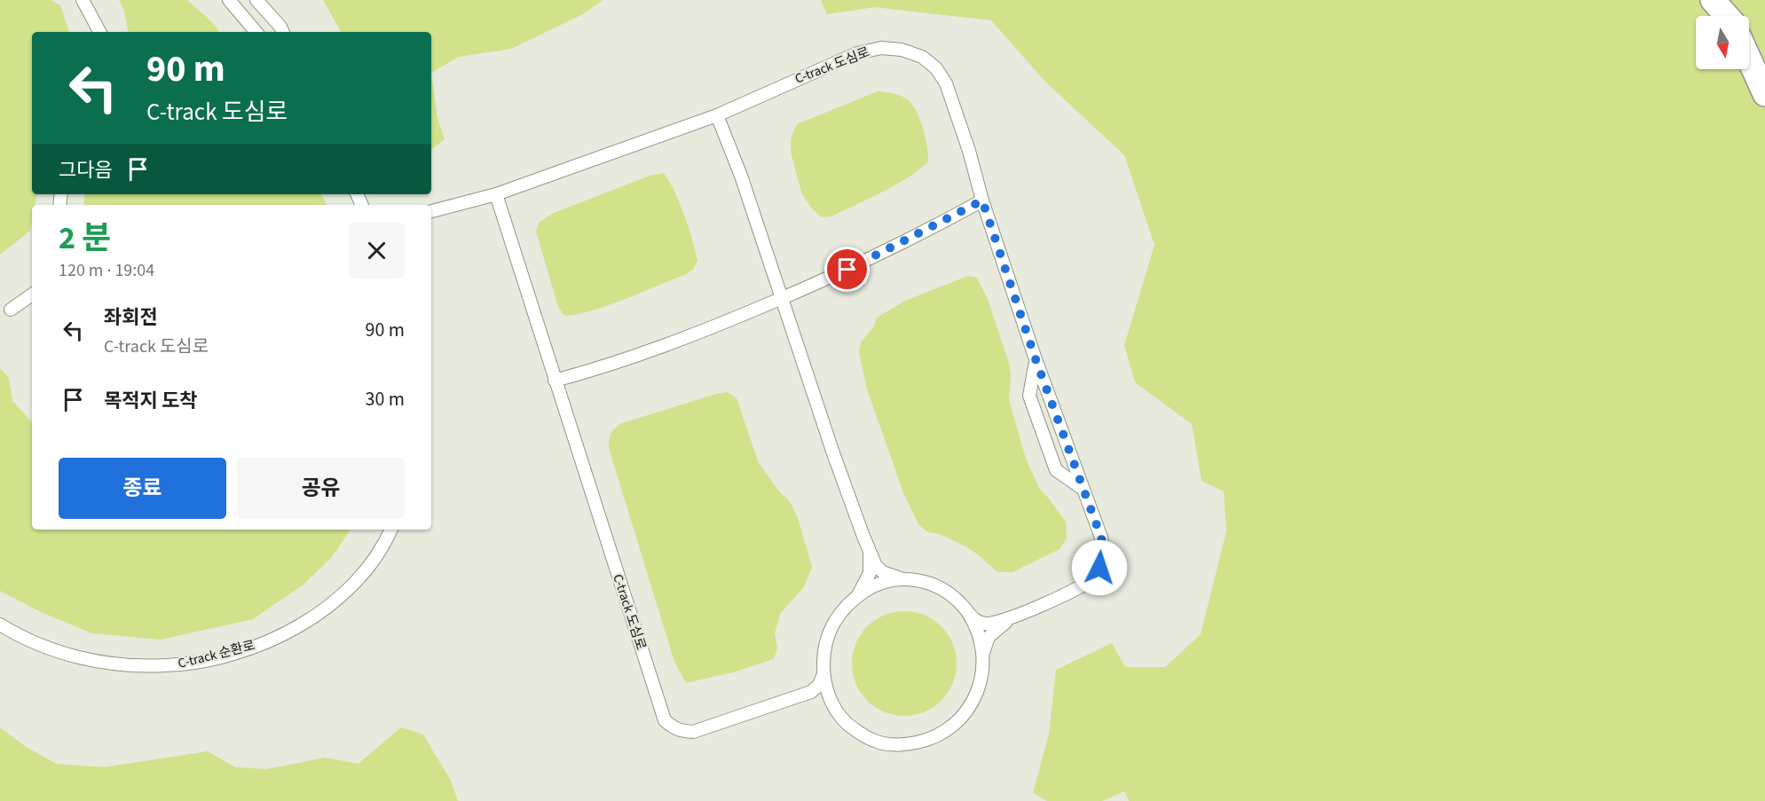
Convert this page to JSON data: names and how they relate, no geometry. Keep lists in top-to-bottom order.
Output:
{
  "streets": {
    "lane": ["C-track 도심로", "C-track 순환로"]
  },
  "north": "bottom",
  "page": {
    "turn": ["90 m", "C-track 도심로"],
    "then": "그다음",
    "heading": ["2 분", "120 m · 19:04"],
    "list": [
      {
        "name": "좌회전",
        "note": "C-track 도심로",
        "value": "90 m"
      },
      {
        "name": "목적지 도착",
        "value": "30 m"
      }
    ],
    "buttons": ["종료", "공유"]
  }
}
